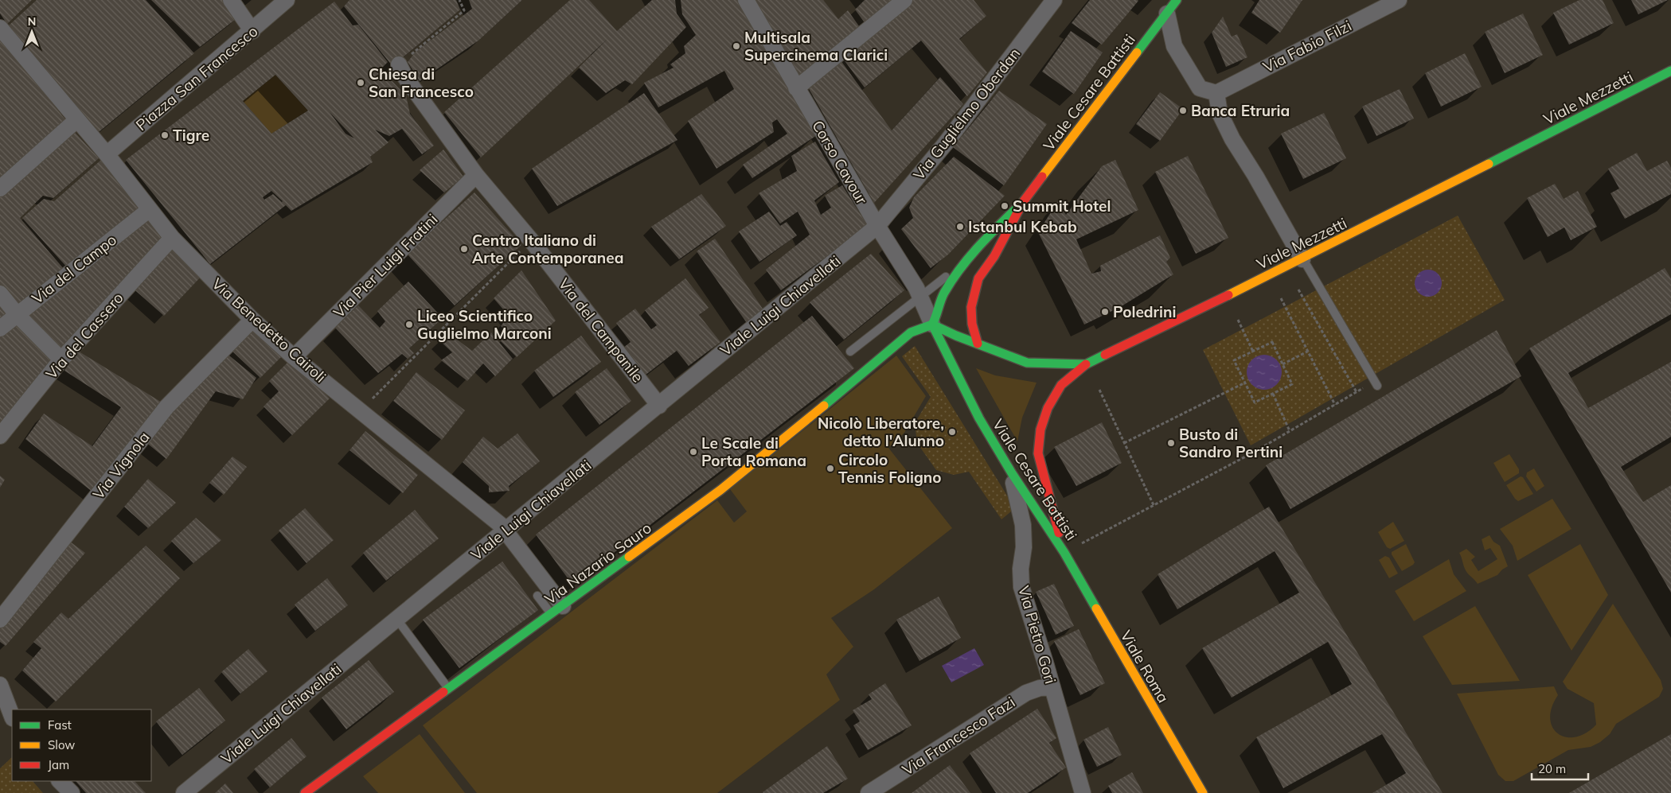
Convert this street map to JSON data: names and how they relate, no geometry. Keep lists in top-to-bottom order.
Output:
{
  "streets": {
    "main road": [
      "Viale Cesare Battisti",
      "Viale Mezzetti",
      "Via Nazario Sauro",
      "Viale Roma"
    ],
    "street": [
      "Via Fabio Filzi",
      "Piazza San Francesco",
      "Via Guglielmo Oberdan",
      "Corso Cavour",
      "Via Pier Luigi Fratini",
      "Via del Campo",
      "Viale Luigi Chiavellati",
      "Via Benedetto Cairoli",
      "Via del Campanile",
      "Via del Cassero",
      "Via Vignola",
      "Via Pietro Gori",
      "Via Francesco Fazi"
    ]
  },
  "crossings": [
    ["Piazza San Francesco", "Via Benedetto Cairoli"],
    ["Viale Cesare Battisti", "Viale Mezzetti"],
    ["Viale Cesare Battisti", "Corso Cavour"],
    ["Viale Cesare Battisti", "Via Nazario Sauro"],
    ["Viale Cesare Battisti", "Via Pietro Gori"],
    ["Viale Cesare Battisti", "Viale Roma"],
    ["Viale Mezzetti", "Corso Cavour"],
    ["Viale Mezzetti", "Via Nazario Sauro"],
    ["Via Guglielmo Oberdan", "Corso Cavour"],
    ["Via Guglielmo Oberdan", "Viale Luigi Chiavellati"],
    ["Corso Cavour", "Viale Luigi Chiavellati"],
    ["Corso Cavour", "Via Nazario Sauro"],
    ["Via Pier Luigi Fratini", "Via Benedetto Cairoli"],
    ["Via Pier Luigi Fratini", "Via del Campanile"],
    ["Via del Campo", "Via Benedetto Cairoli"],
    ["Viale Luigi Chiavellati", "Via Benedetto Cairoli"],
    ["Viale Luigi Chiavellati", "Via del Campanile"],
    ["Via Benedetto Cairoli", "Via del Cassero"],
    ["Via Benedetto Cairoli", "Via Vignola"],
    ["Via Benedetto Cairoli", "Via Nazario Sauro"],
    ["Via Pietro Gori", "Via Francesco Fazi"]
  ],
  "places": [
    "Multisala Supercinema Clarici",
    "Chiesa di San Francesco",
    "Banca Etruria",
    "Tigre",
    "Summit Hotel",
    "Istanbul Kebab",
    "Centro Italiano di Arte Contemporanea",
    "Poledrini",
    "Liceo Scientifico Guglielmo Marconi",
    "Nicolò Liberatore, detto l'Alunno",
    "Busto di Sandro Pertini",
    "Le Scale di Porta Romana",
    "Circolo Tennis Foligno"
  ],
  "legend": ["Fast", "Slow", "Jam"],
  "scale_bar": "20 m",
  "north": "top"
}
